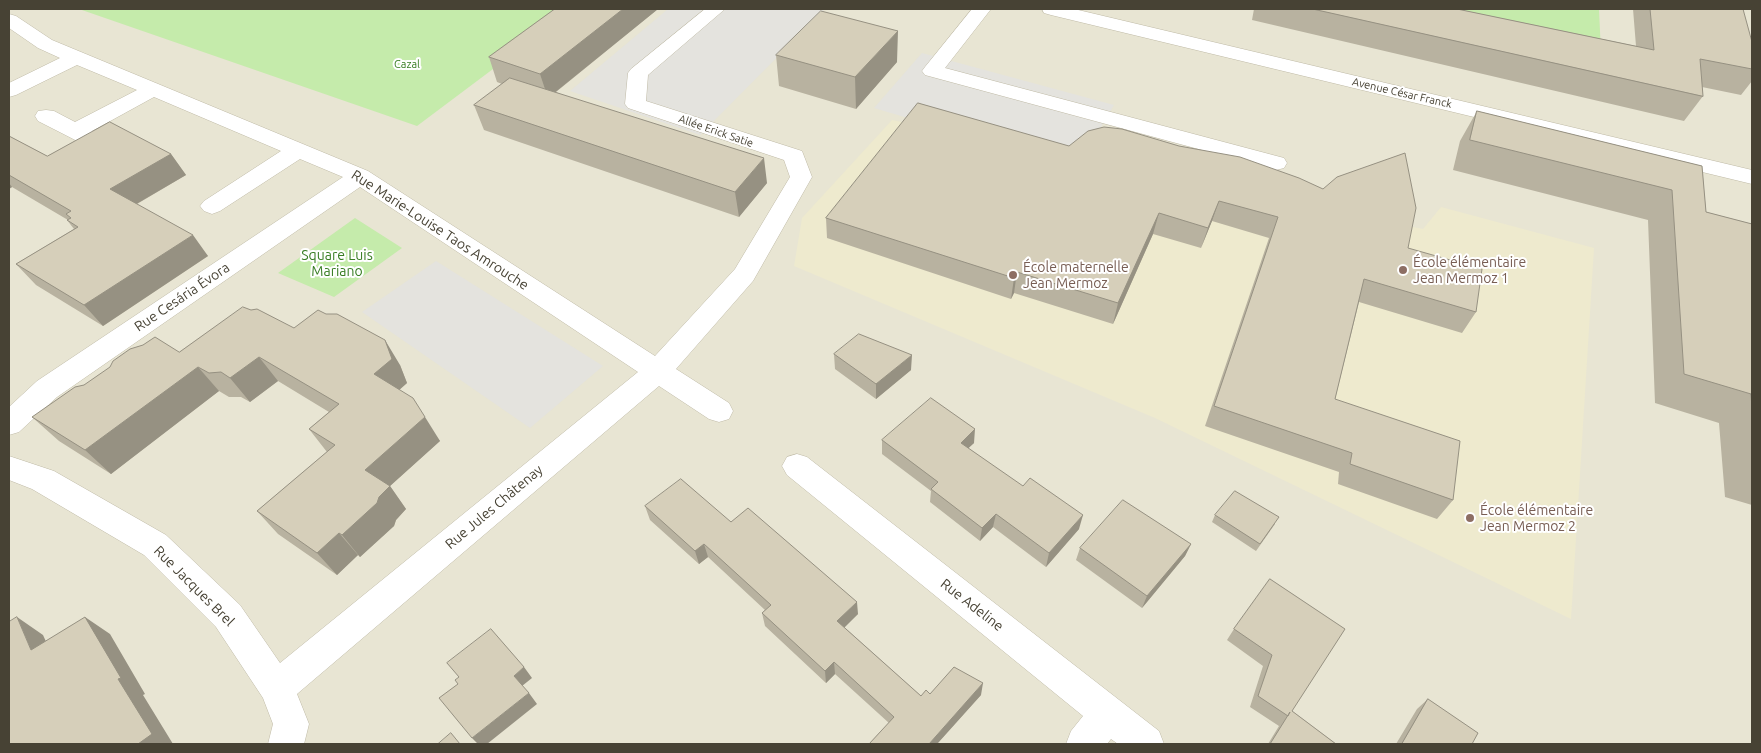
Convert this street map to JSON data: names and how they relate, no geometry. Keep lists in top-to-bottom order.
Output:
{
  "streets": {
    "street": [
      "Avenue César Franck",
      "Allée Erick Satie",
      "Rue Marie-Louise Taos Amrouche",
      "Rue Cesária Évora",
      "Rue Jules Châtenay",
      "Rue Jacques Brel",
      "Rue Adeline"
    ]
  },
  "crossings": [
    ["Allée Erick Satie", "Rue Jules Châtenay"],
    ["Rue Marie-Louise Taos Amrouche", "Rue Cesária Évora"],
    ["Rue Marie-Louise Taos Amrouche", "Rue Jules Châtenay"],
    ["Rue Jules Châtenay", "Rue Jacques Brel"]
  ],
  "parks": ["Cazal", "Square Luis Mariano"],
  "places": ["École élémentaire Jean Mermoz 1", "École maternelle Jean Mermoz", "École élémentaire Jean Mermoz 2"]
}
